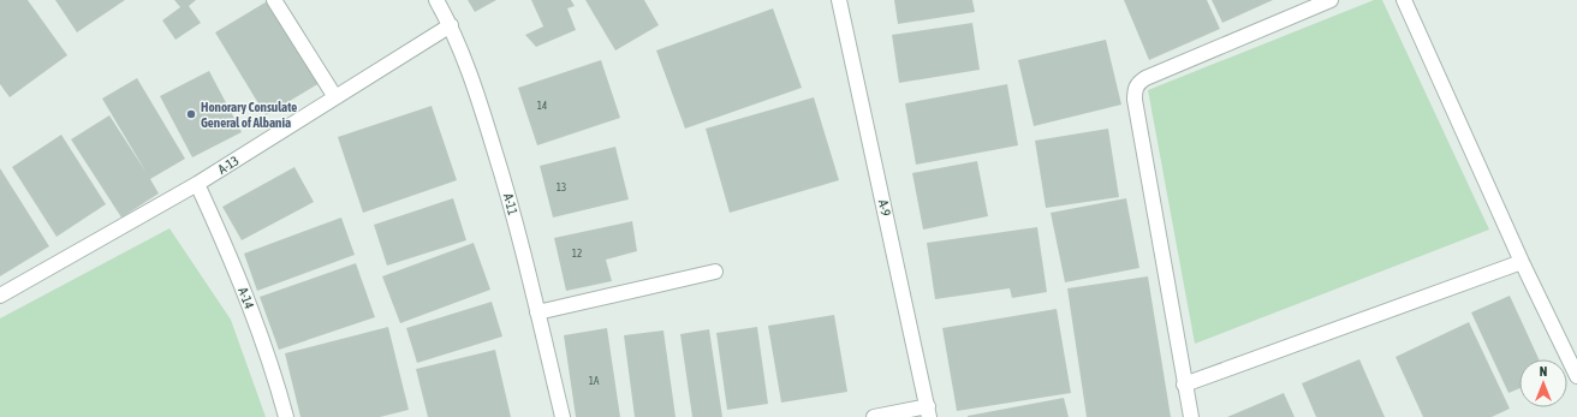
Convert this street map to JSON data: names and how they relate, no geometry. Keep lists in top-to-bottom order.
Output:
{
  "streets": {
    "street": [
      "A-13",
      "A-11",
      "A-9",
      "A-14"
    ]
  },
  "crossings": [
    ["A-13", "A-11"],
    ["A-13", "A-14"]
  ],
  "places": ["Honorary Consulate General of Albania"],
  "house_numbers": [
    "14",
    "13",
    "12",
    "1A"
  ],
  "north": "top"
}
